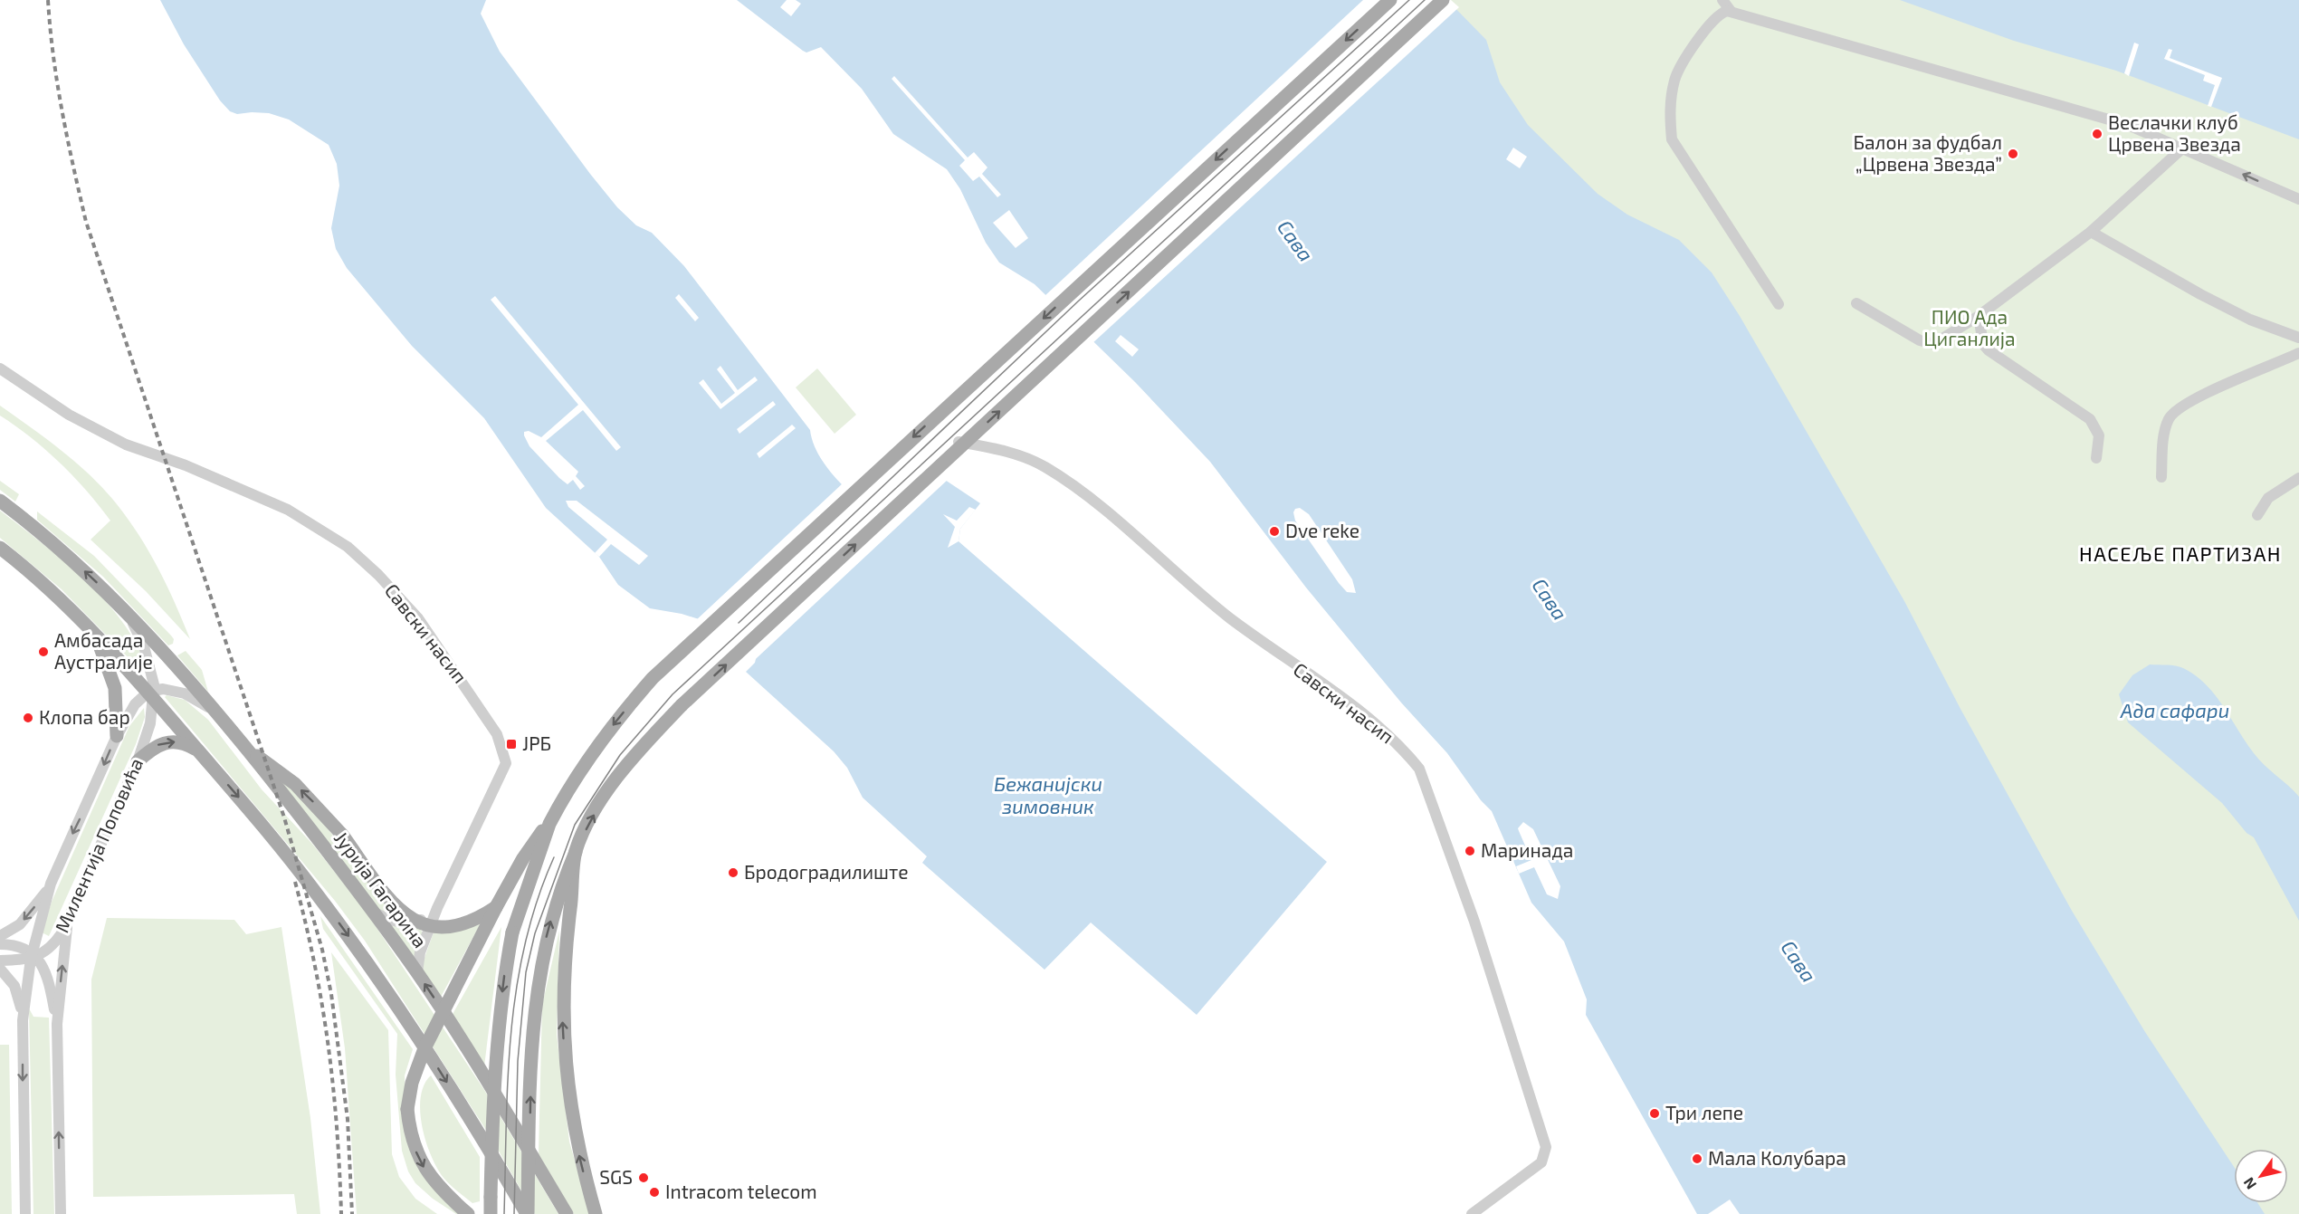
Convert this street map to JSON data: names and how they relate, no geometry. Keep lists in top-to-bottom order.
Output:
{
  "streets": {
    "main road": ["Јурија Гагарина"],
    "street": ["Савски насип", "Милентија Поповића"]
  },
  "crossings": [
    ["Савски насип", "Јурија Гагарина"],
    ["Милентија Поповића", "Јурија Гагарина"]
  ],
  "districts": ["НАСЕЉЕ ПАРТИЗАН"],
  "water": ["Сава", "Ада сафари", "Бежанијски зимовник"],
  "parks": ["ПИО Ада Циганлија"],
  "places": {
    "other": [
      "Веслачки клуб Црвена Звезда",
      "Балон за фудбал „Црвена Звезда”",
      "Dve reke",
      "Амбасада Аустралије",
      "Клопа бар",
      "Маринада",
      "Бродоградилиште",
      "Три лепе",
      "Мала Колубара",
      "SGS",
      "Intracom telecom"
    ],
    "transit": ["ЈРБ"]
  },
  "north": "bottom left"
}
